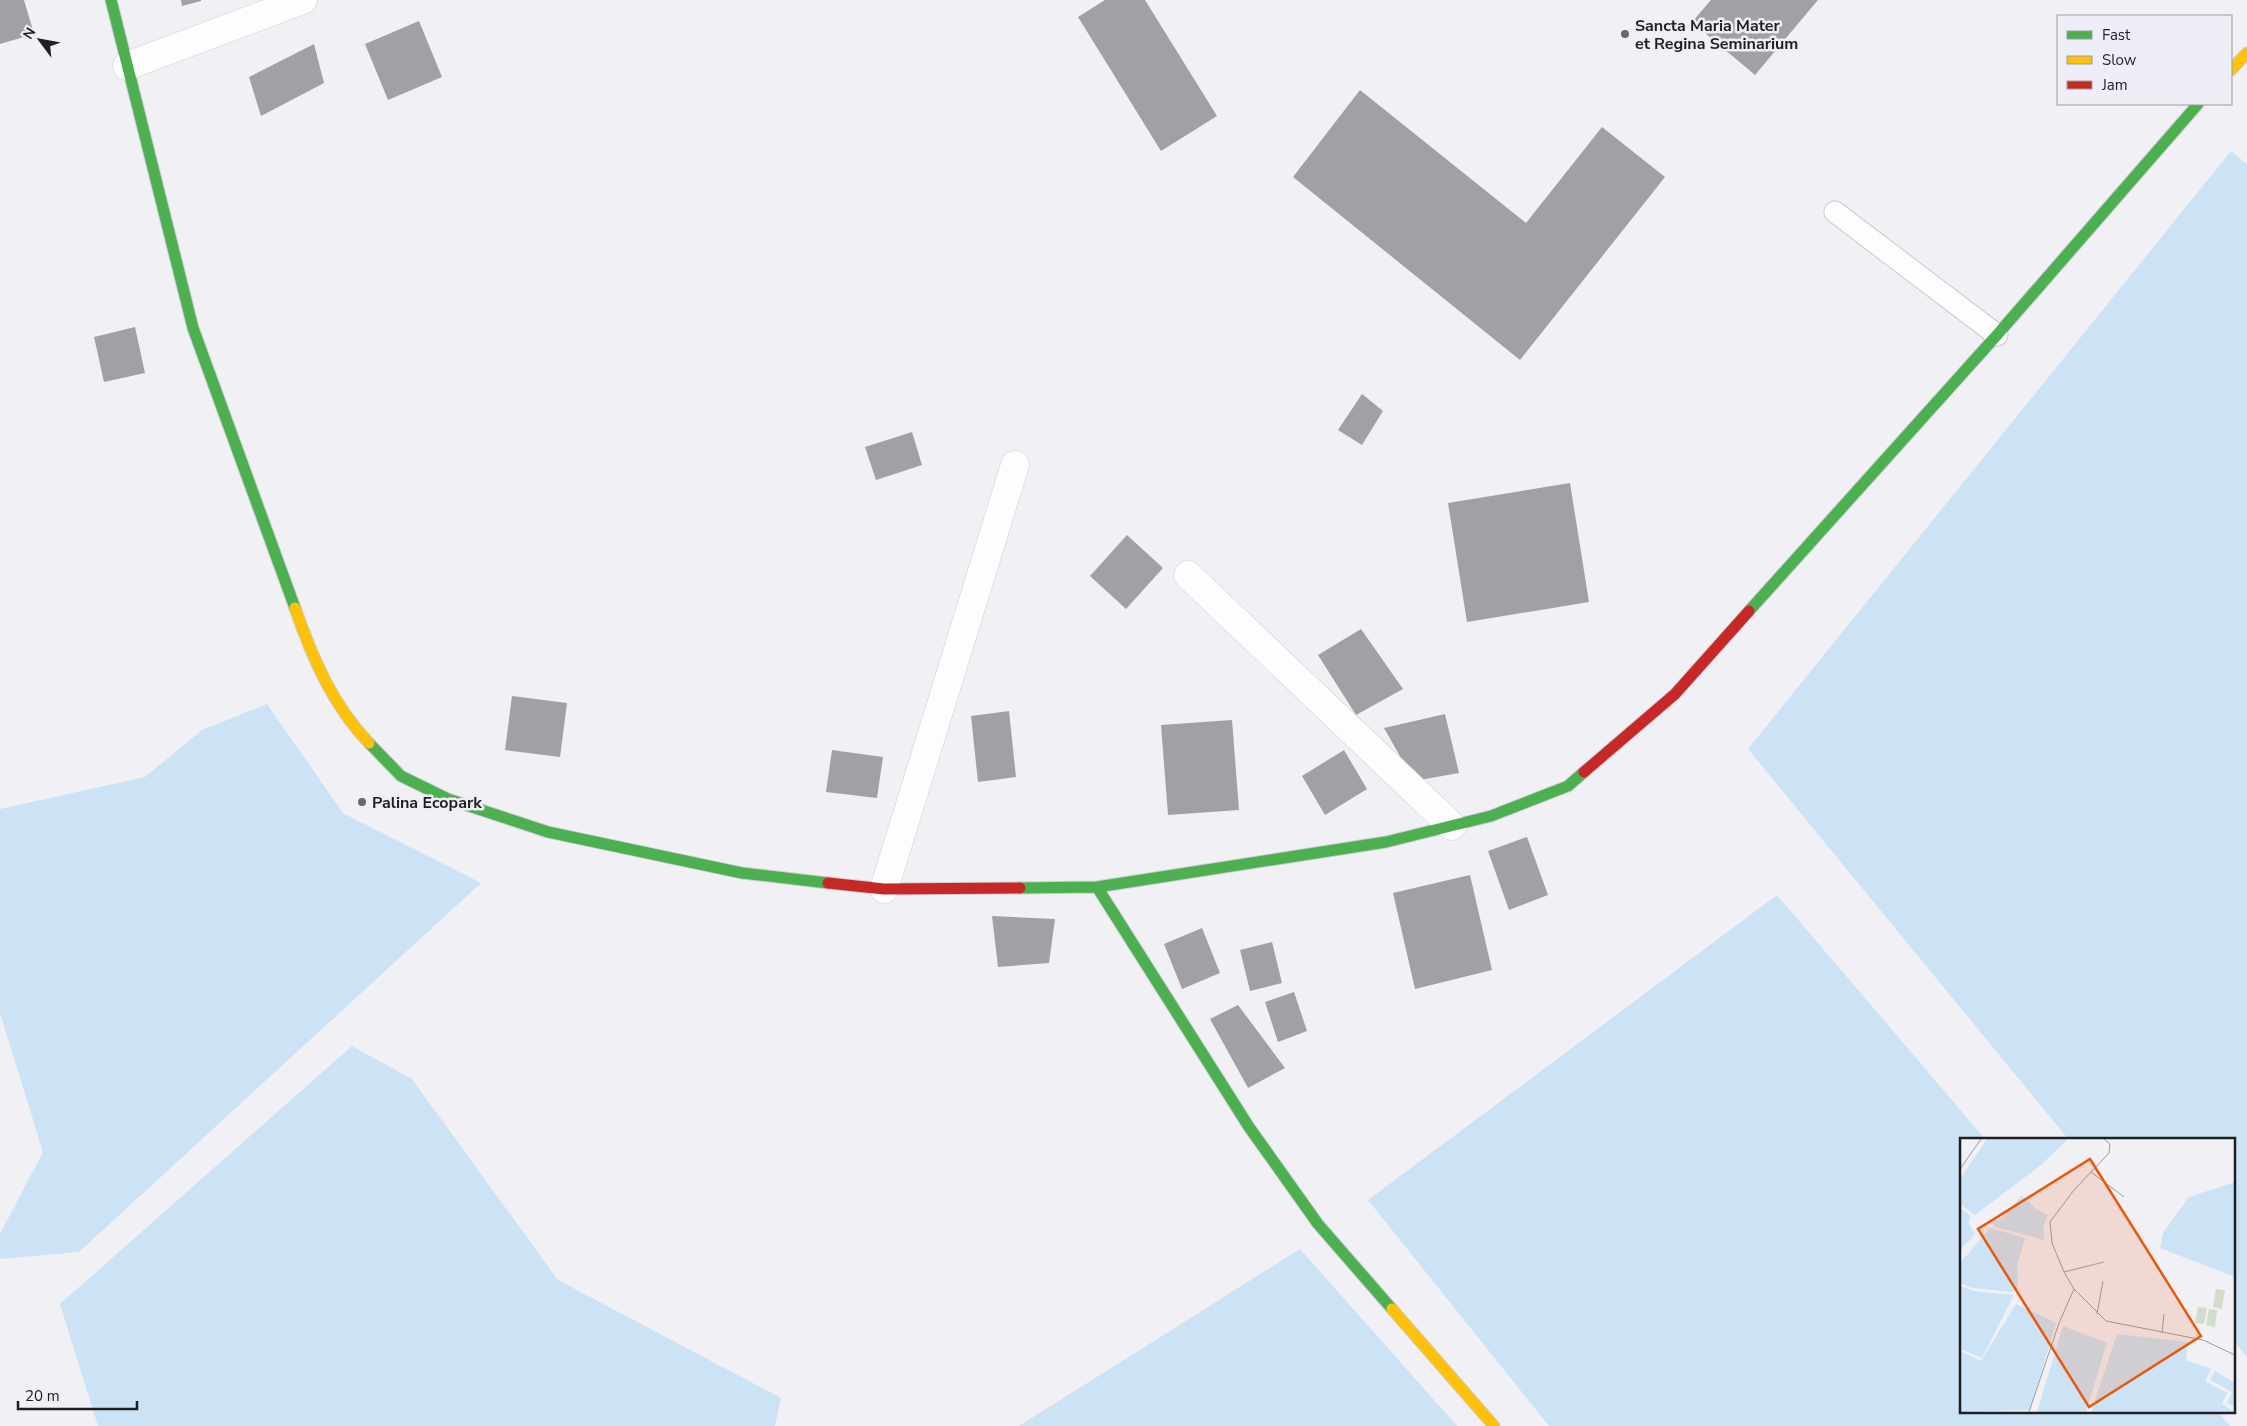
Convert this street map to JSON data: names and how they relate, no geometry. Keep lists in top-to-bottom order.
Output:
{
  "places": ["Sancta Maria Mater et Regina Seminarium", "Palina Ecopark"],
  "legend": ["Fast", "Slow", "Jam"],
  "scale_bar": "20 m",
  "north": "top left"
}
